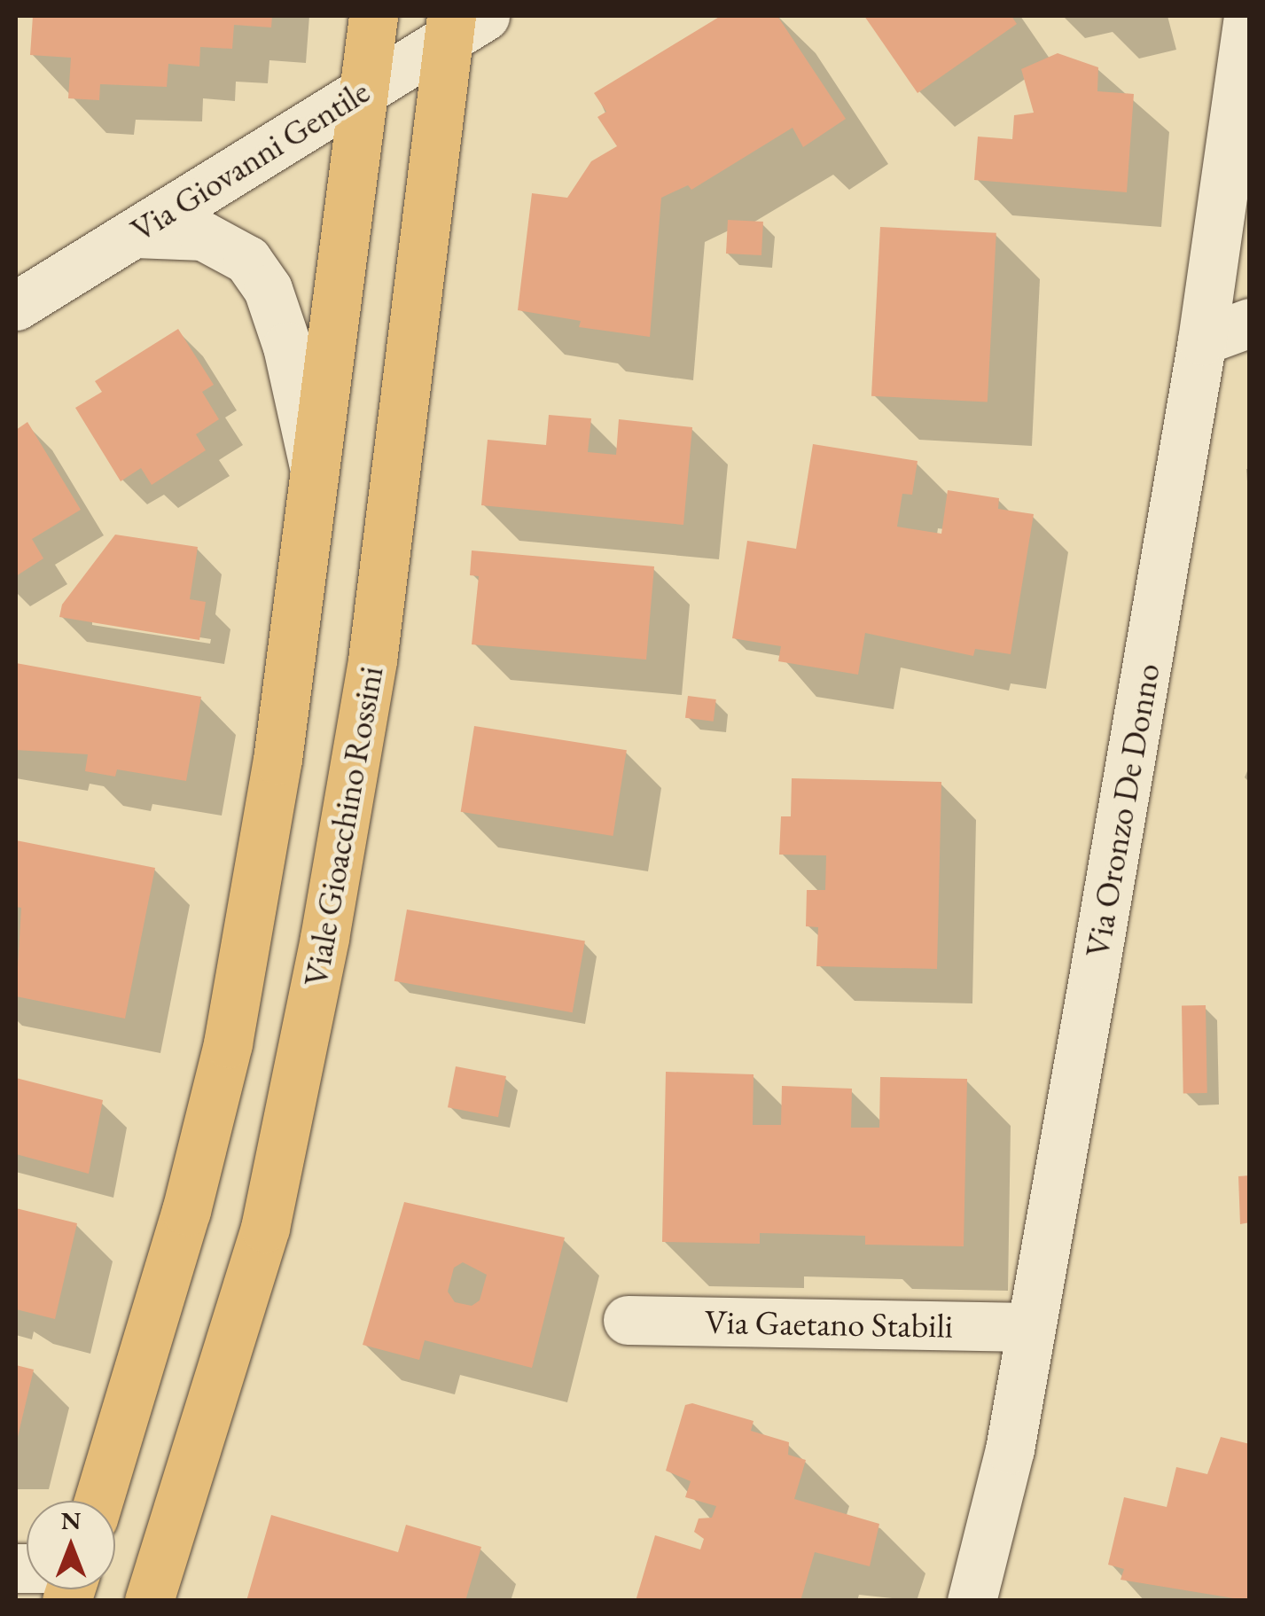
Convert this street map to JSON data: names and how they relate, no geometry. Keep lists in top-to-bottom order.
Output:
{
  "streets": {
    "main road": ["Viale Gioacchino Rossini"],
    "street": ["Via Giovanni Gentile", "Via Oronzo De Donno", "Via Gaetano Stabili"]
  },
  "crossings": [
    ["Via Giovanni Gentile", "Viale Gioacchino Rossini"],
    ["Via Oronzo De Donno", "Via Gaetano Stabili"]
  ],
  "north": "top"
}
